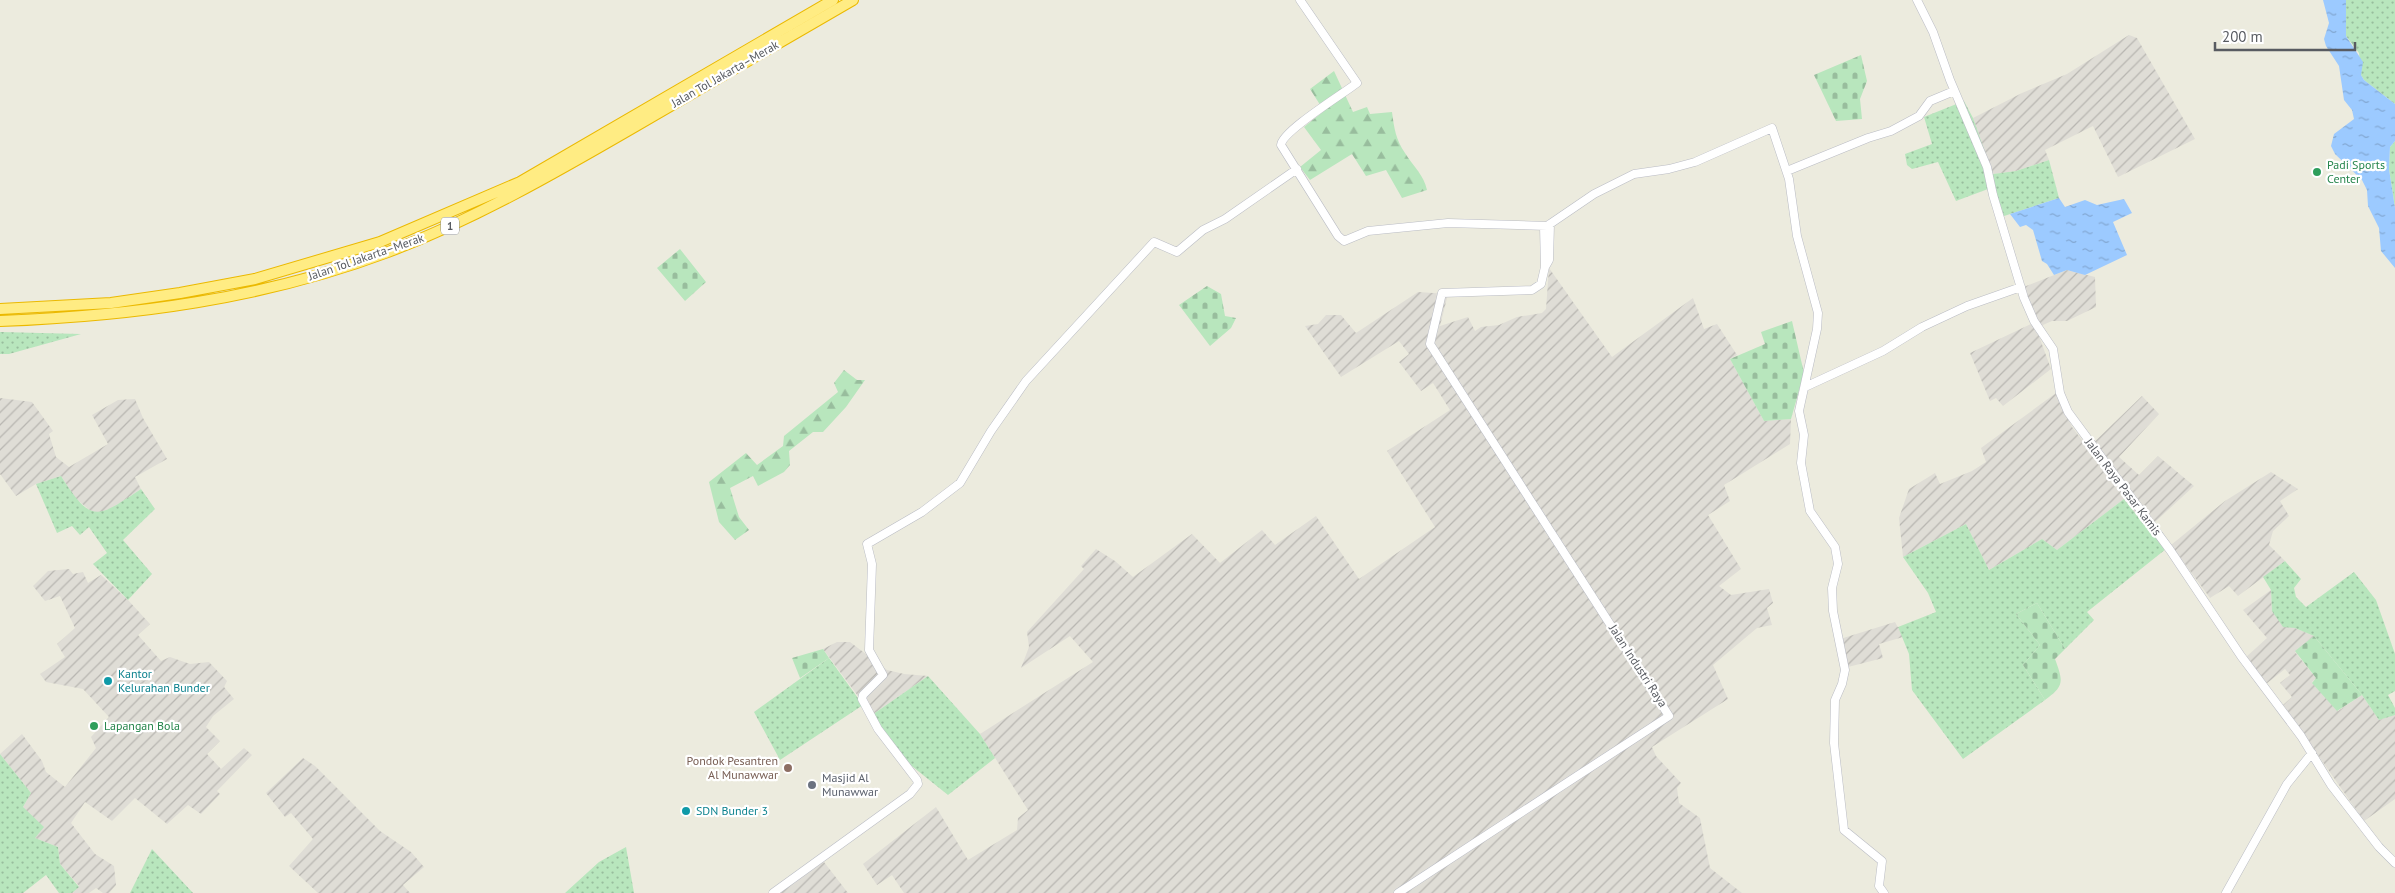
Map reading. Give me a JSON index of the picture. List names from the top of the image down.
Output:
{
  "streets": {
    "highway": ["Jalan Tol Jakarta–Merak", "1"],
    "street": ["Jalan Raya Pasar Kamis", "Jalan Industri Raya"]
  },
  "places": [
    "Padi Sports Center",
    "Kantor Kelurahan Bunder",
    "Lapangan Bola",
    "Pondok Pesantren Al Munawwar",
    "Masjid Al Munawwar",
    "SDN Bunder 3"
  ],
  "scale_bar": "200 m"
}
